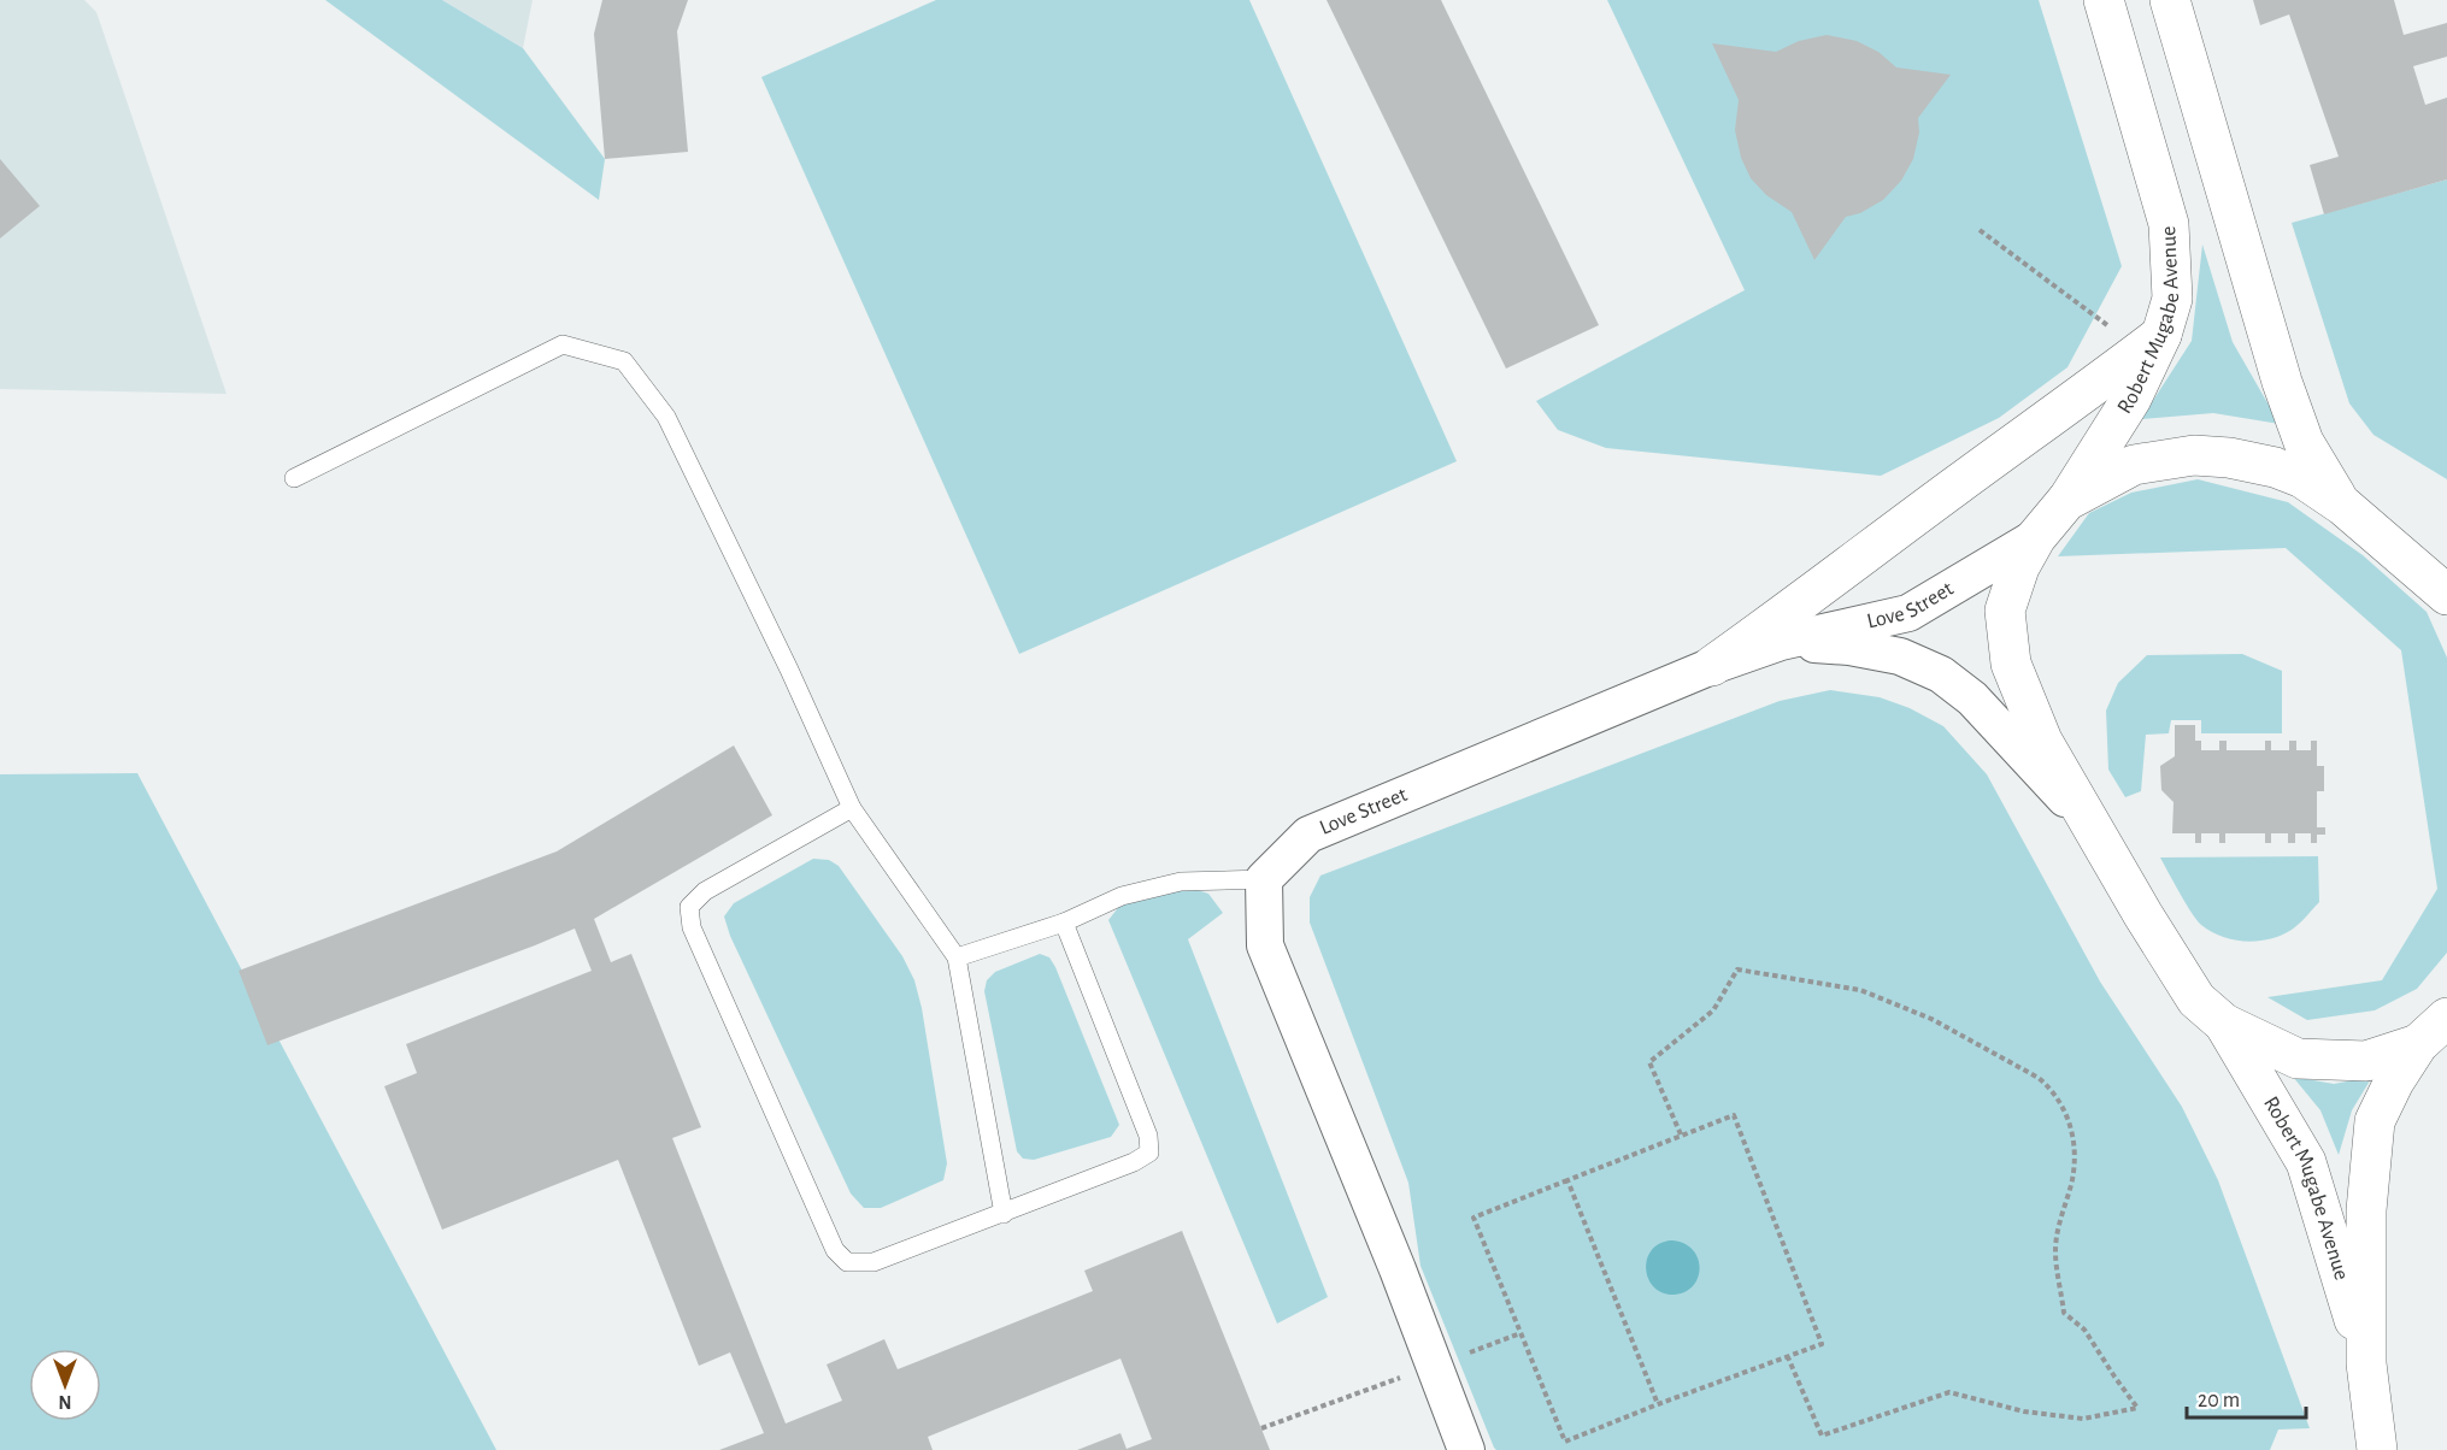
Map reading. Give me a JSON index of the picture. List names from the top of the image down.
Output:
{
  "streets": {
    "main road": ["Robert Mugabe Avenue"],
    "street": ["Love Street"]
  },
  "crossings": [
    ["Robert Mugabe Avenue", "Love Street"]
  ],
  "scale_bar": "20 m",
  "north": "bottom"
}
